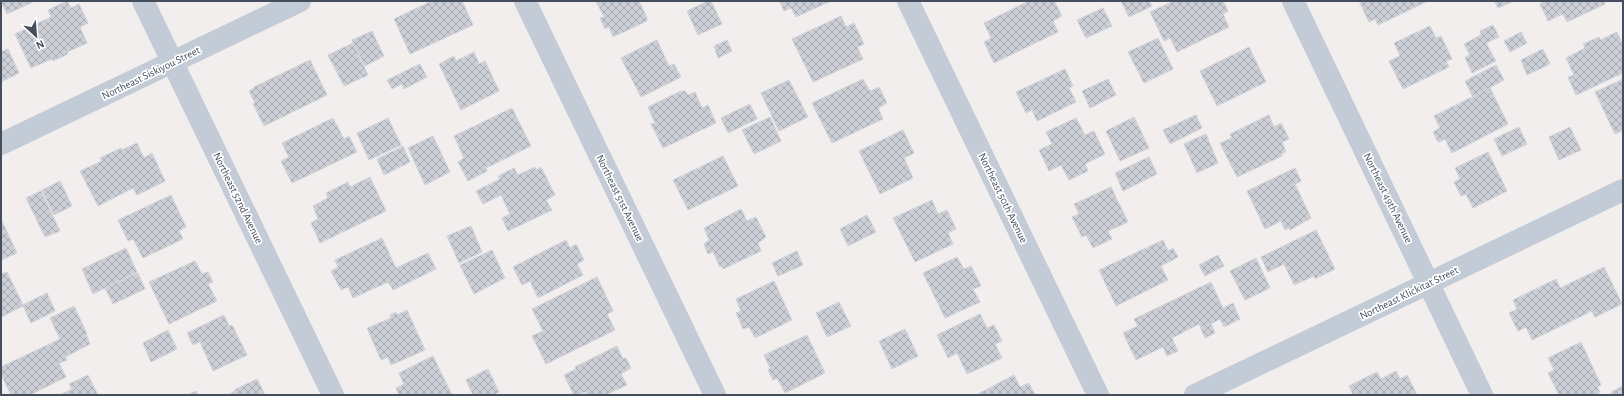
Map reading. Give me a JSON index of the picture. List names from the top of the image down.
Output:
{
  "streets": {
    "street": [
      "Northeast Siskiyou Street",
      "Northeast 52nd Avenue",
      "Northeast 51st Avenue",
      "Northeast 50th Avenue",
      "Northeast 49th Avenue",
      "Northeast Klickitat Street"
    ]
  },
  "crossings": [
    ["Northeast Siskiyou Street", "Northeast 52nd Avenue"],
    ["Northeast 49th Avenue", "Northeast Klickitat Street"]
  ],
  "north": "bottom right"
}
